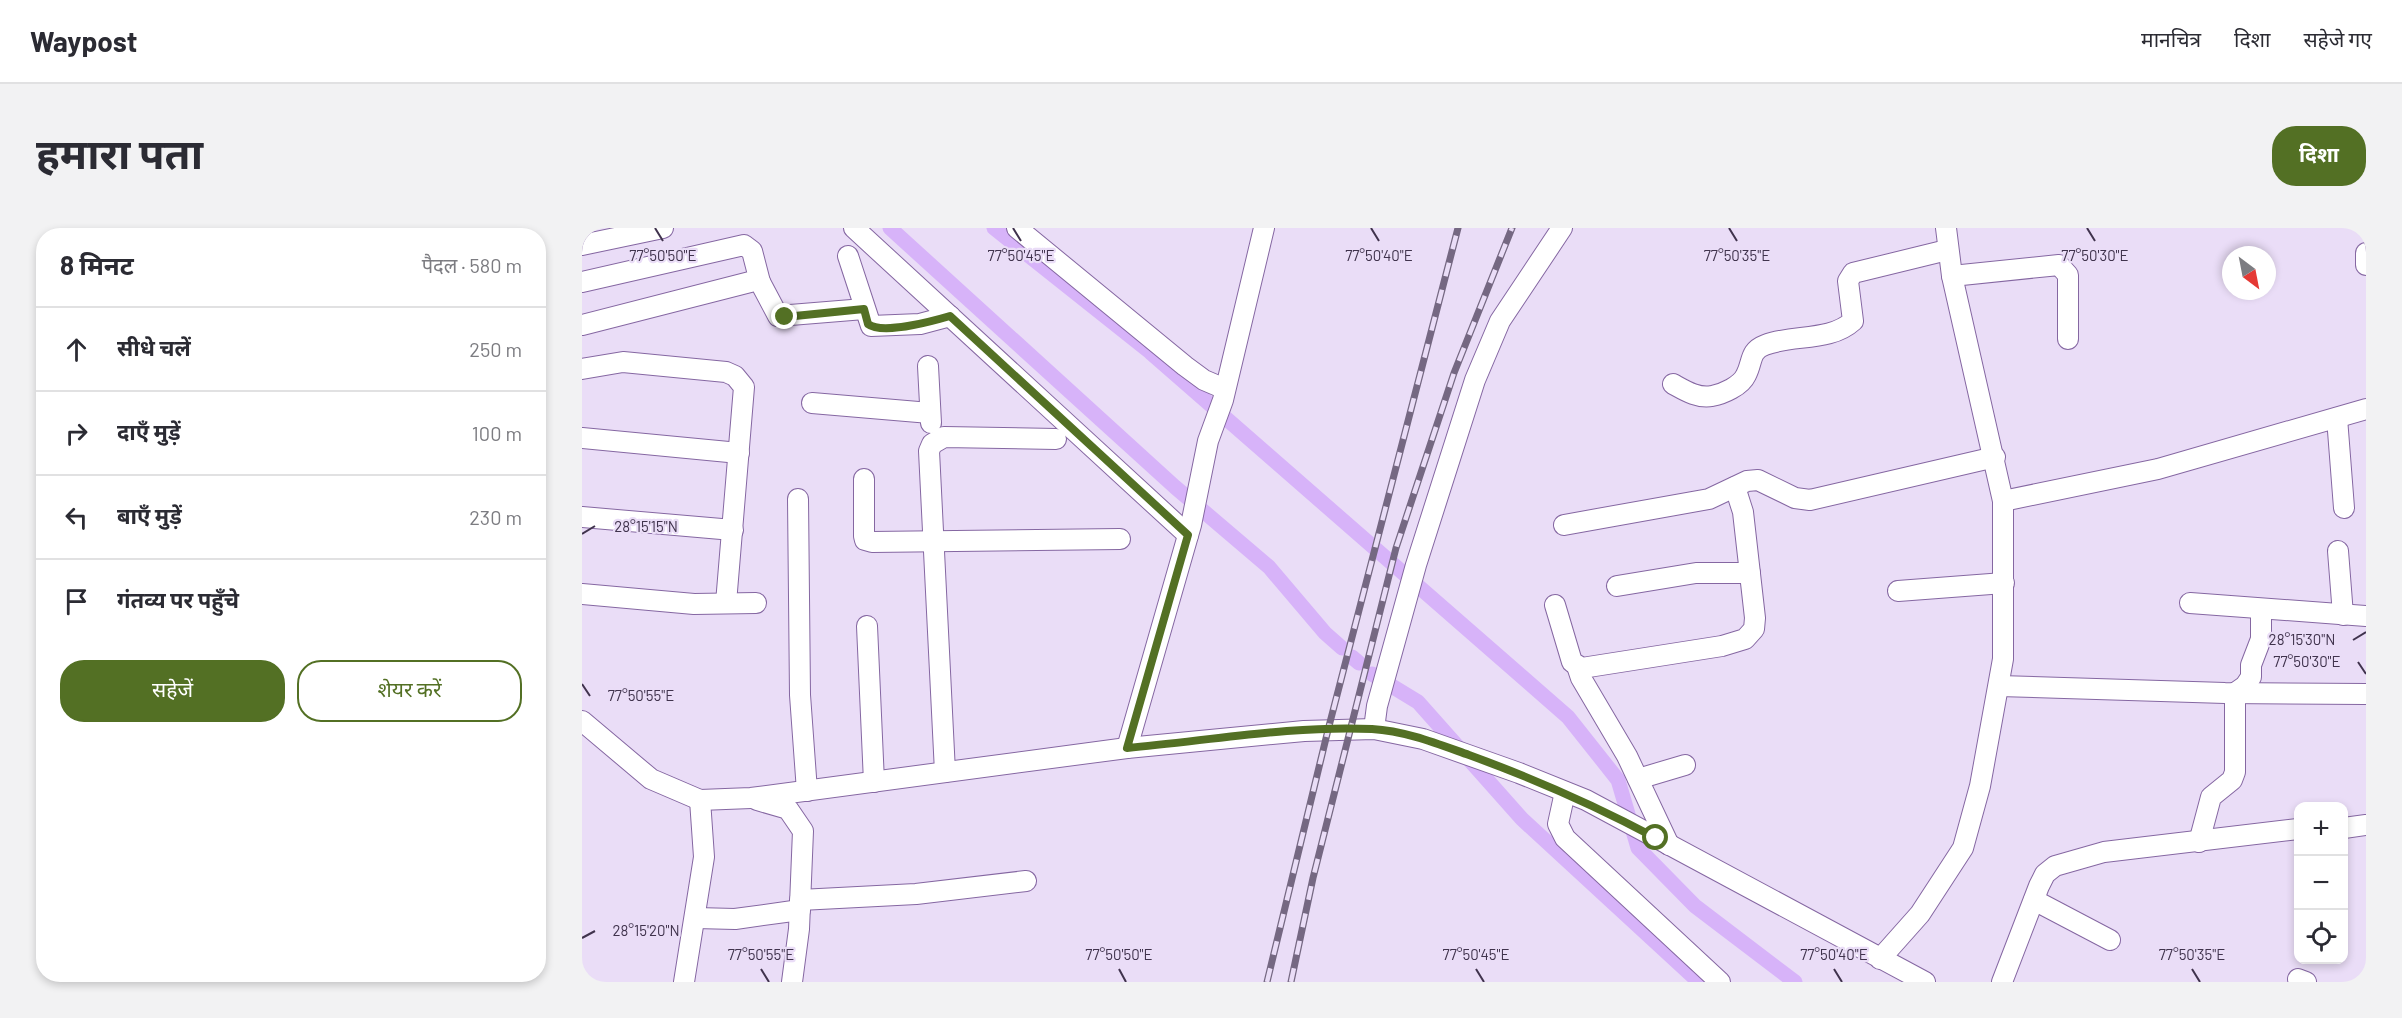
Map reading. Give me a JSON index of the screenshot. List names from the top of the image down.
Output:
{
  "north": "bottom right",
  "page": {
    "header": "Waypost",
    "nav": ["मानचित्र", "दिशा", "सहेजे गए"],
    "buttons": [
      "दिशा",
      ["सहेजें", "शेयर करें"]
    ],
    "title": "हमारा पता",
    "heading": ["8 मिनट", "पैदल · 580 m"],
    "list": [
      ["सीधे चलें", "250 m"],
      ["दाएँ मुड़ें", "100 m"],
      ["बाएँ मुड़ें", "230 m"],
      "गंतव्य पर पहुँचे"
    ],
    "map_buttons": ["+", "−"]
  },
  "coordinates": [
    "77°50'50\"E",
    "77°50'45\"E",
    "77°50'40\"E",
    "77°50'35\"E",
    "77°50'30\"E",
    "28°15'15\"N",
    "28°15'30\"N",
    "77°50'55\"E",
    "28°15'20\"N"
  ]
}
